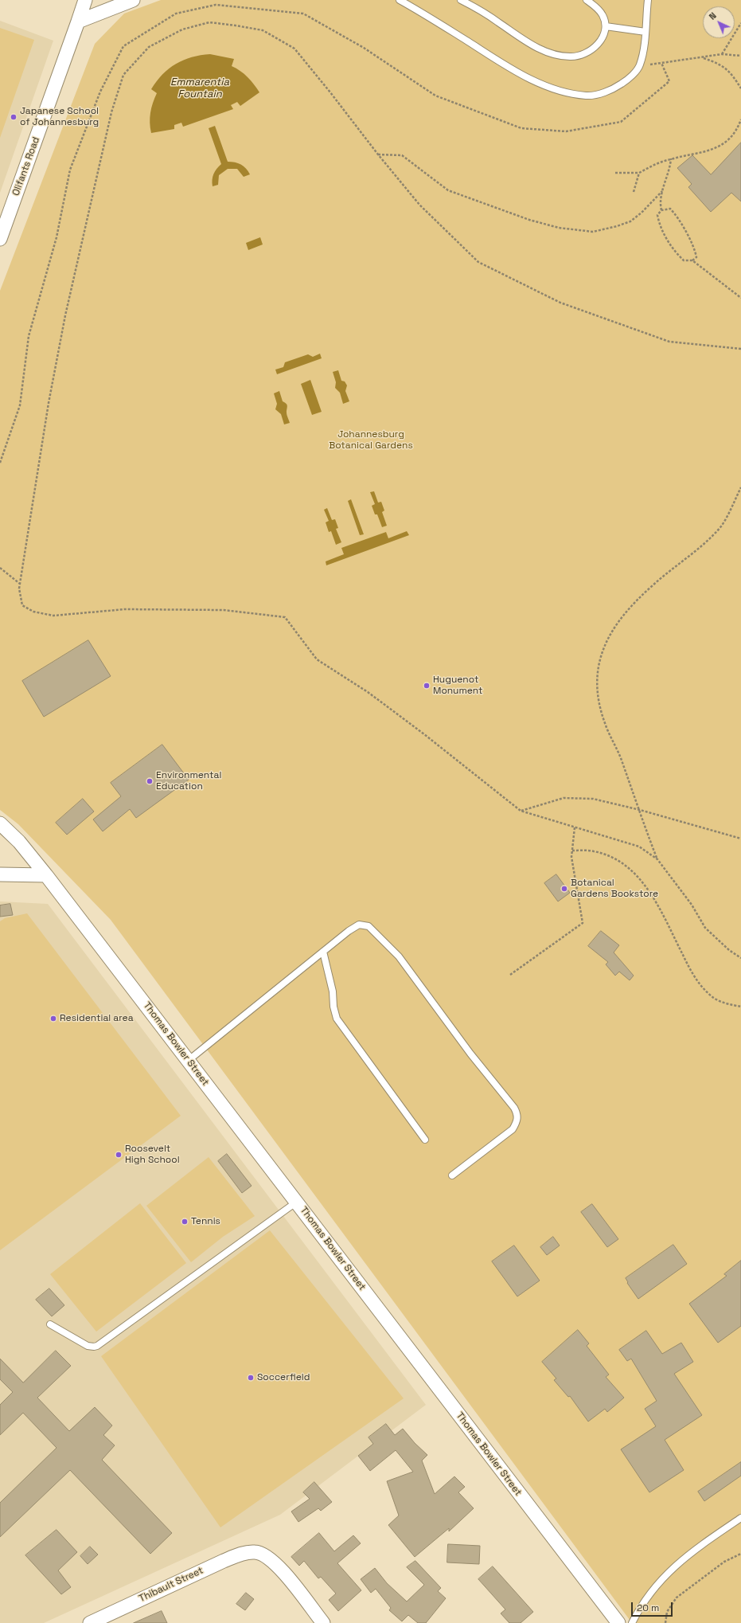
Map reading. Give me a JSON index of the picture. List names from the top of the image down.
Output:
{
  "streets": {
    "street": ["Olifants Road", "Thomas Bowler Street", "Thibault Street"]
  },
  "water": ["Emmarentia Fountain"],
  "parks": ["Johannesburg Botanical Gardens"],
  "places": [
    "Japanese School of Johannesburg",
    "Huguenot Monument",
    "Environmental Education",
    "Botanical Gardens Bookstore",
    "Residential area",
    "Roosevelt High School",
    "Tennis",
    "Soccerfield"
  ],
  "scale_bar": "20 m",
  "north": "top left"
}
